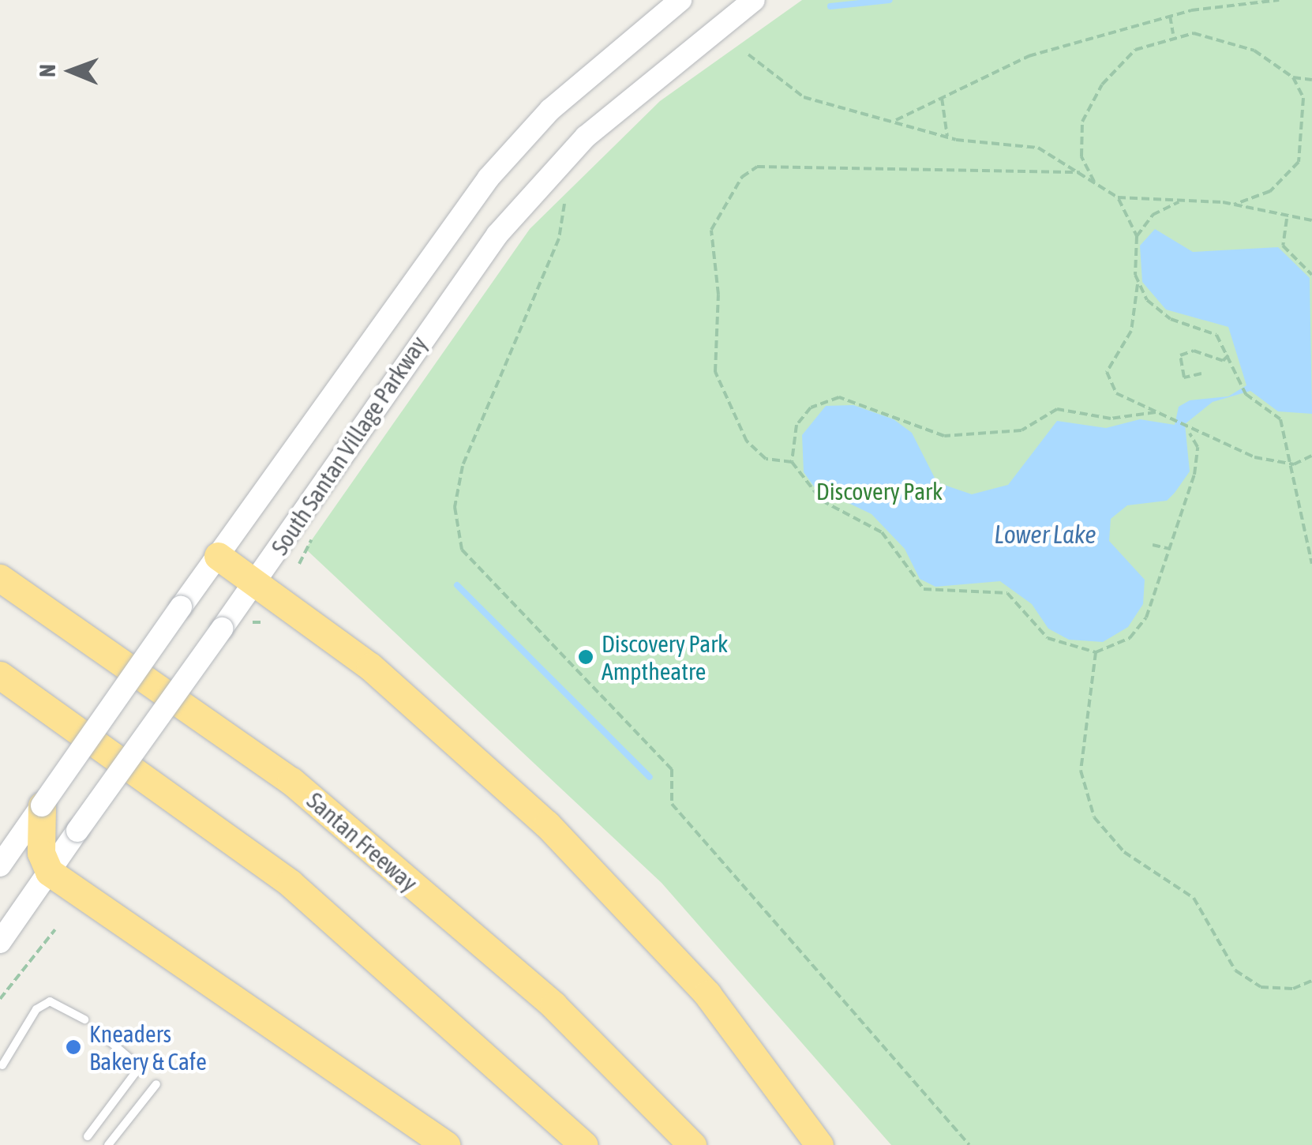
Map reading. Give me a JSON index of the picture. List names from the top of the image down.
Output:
{
  "streets": {
    "highway": ["Santan Freeway"],
    "main road": ["South Santan Village Parkway"]
  },
  "water": ["Lower Lake"],
  "parks": ["Discovery Park"],
  "places": ["Discovery Park Amptheatre", "Kneaders Bakery & Cafe"],
  "north": "left"
}
